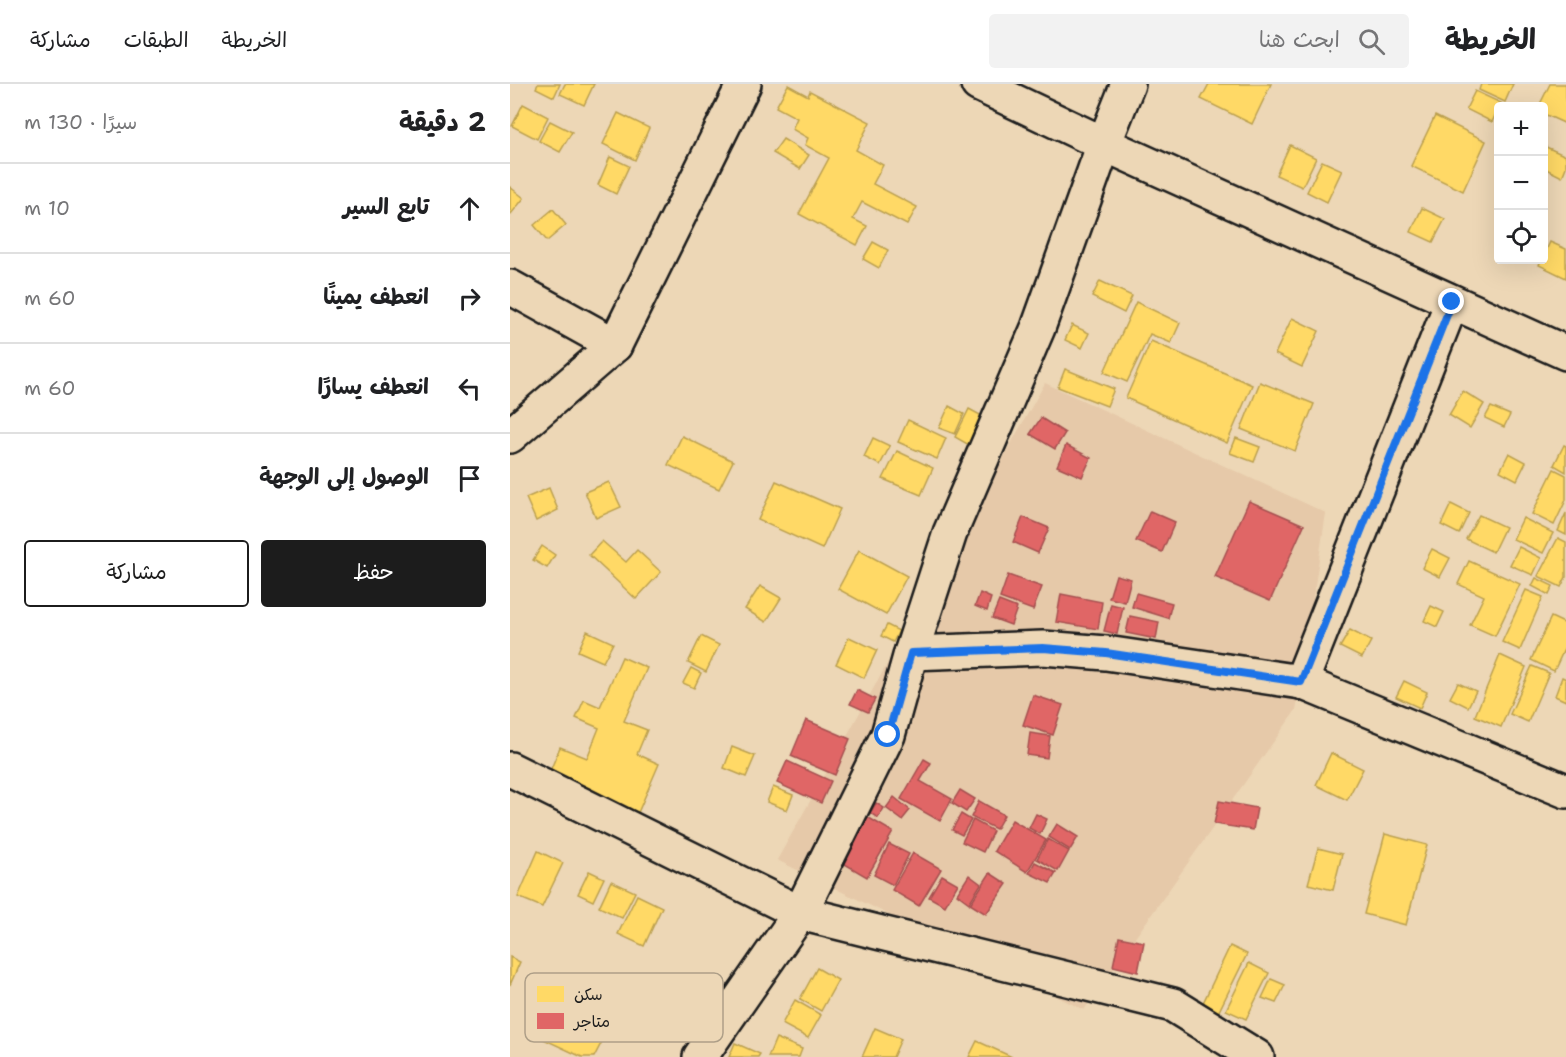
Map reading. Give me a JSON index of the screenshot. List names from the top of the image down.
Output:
{
  "legend": ["سكن", "متاجر"],
  "page": {
    "header": "الخريطة",
    "search": "ابحث هنا",
    "nav": ["الخريطة", "الطبقات", "مشاركة"],
    "heading": ["2 دقيقة", "سيرًا · 130 m"],
    "map_buttons": ["+", "−"],
    "list": [
      ["تابع السير", "10 m"],
      ["انعطف يمينًا", "60 m"],
      ["انعطف يسارًا", "60 m"],
      "الوصول إلى الوجهة"
    ],
    "buttons": ["حفظ", "مشاركة"]
  }
}
